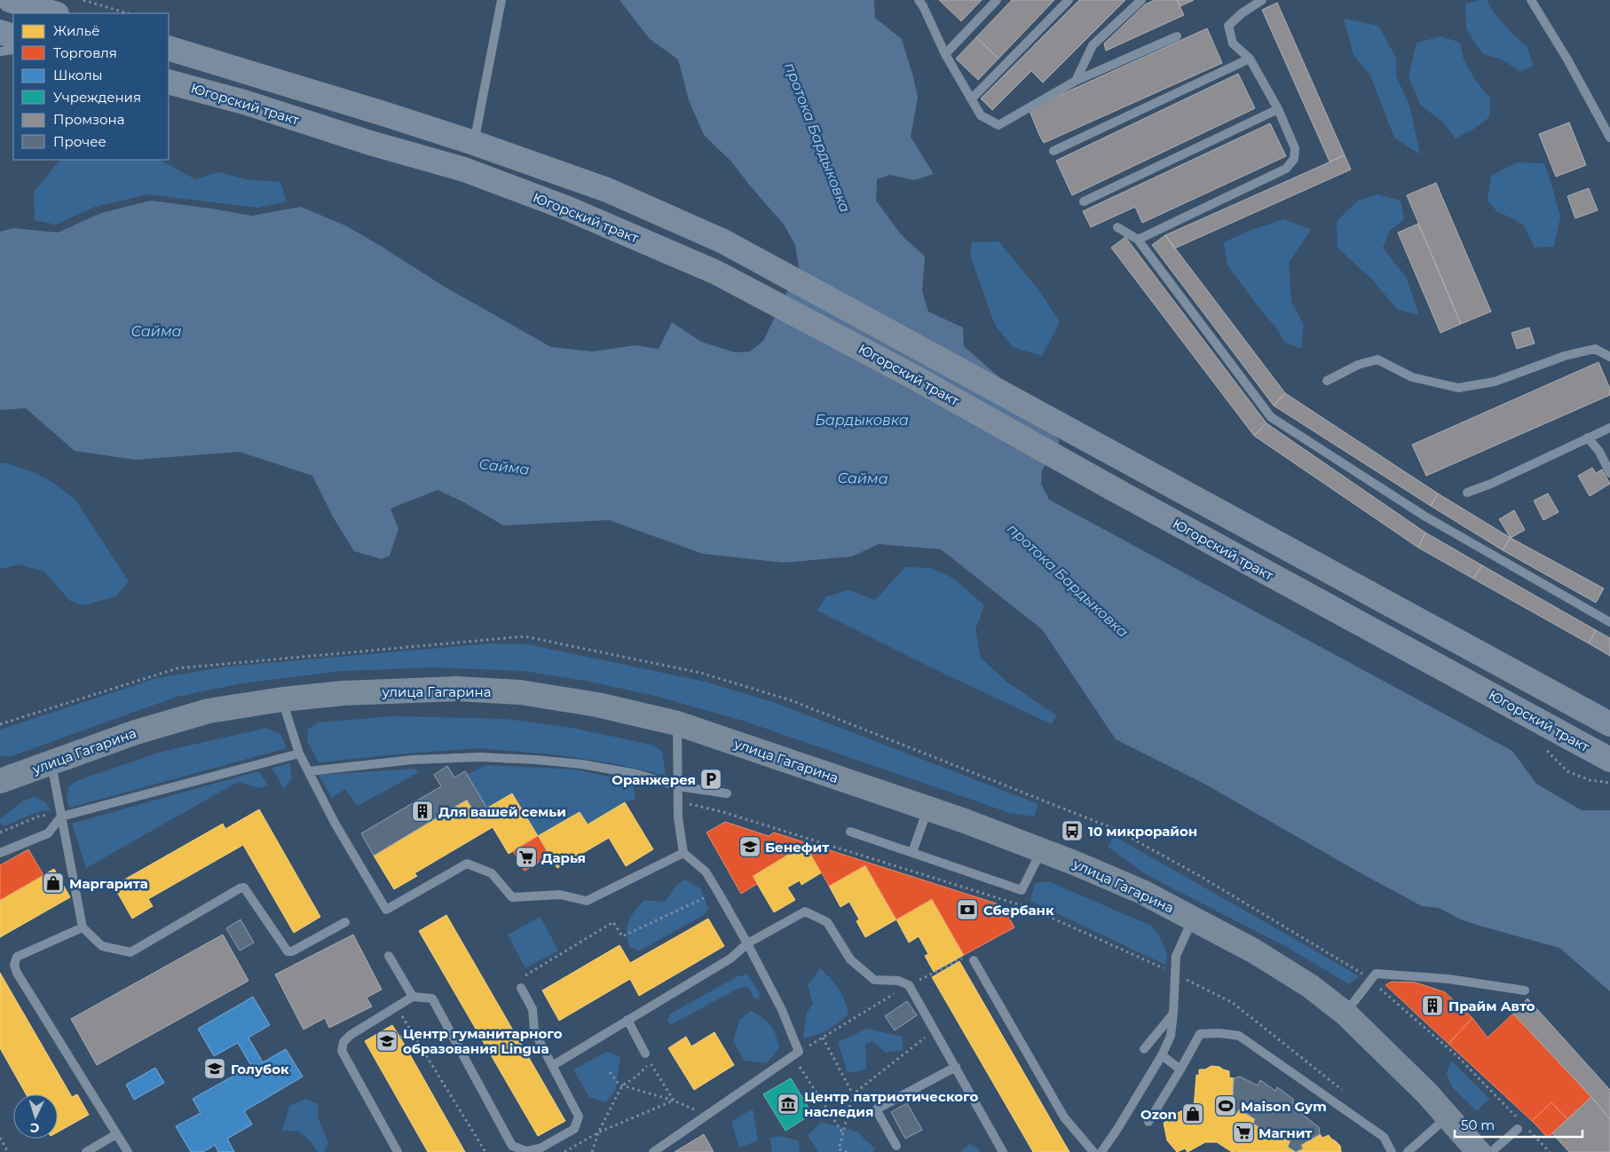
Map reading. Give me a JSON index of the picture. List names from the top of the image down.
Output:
{
  "streets": {
    "main road": ["Югорский тракт", "улица Гагарина"]
  },
  "water": ["протока Бардыковка", "Сайма", "Бардыковка"],
  "places": {
    "parking": ["Оранжерея"],
    "building": ["Для вашей семьи", "Прайм Авто"],
    "bus stop": ["10 микрорайон"],
    "school or university": ["Бенефит", "Центр гуманитарного образования Lingua", "Голубок"],
    "supermarket": ["Дарья", "Магнит"],
    "shop": ["Маргарита", "Ozon"],
    "bank": ["Сбербанк"],
    "museum": ["Центр патриотического наследия"],
    "sports": ["Maison Gym"]
  },
  "legend": [
    "Жильё",
    "Торговля",
    "Школы",
    "Учреждения",
    "Промзона",
    "Прочее"
  ],
  "scale_bar": "50 m",
  "north": "bottom"
}
